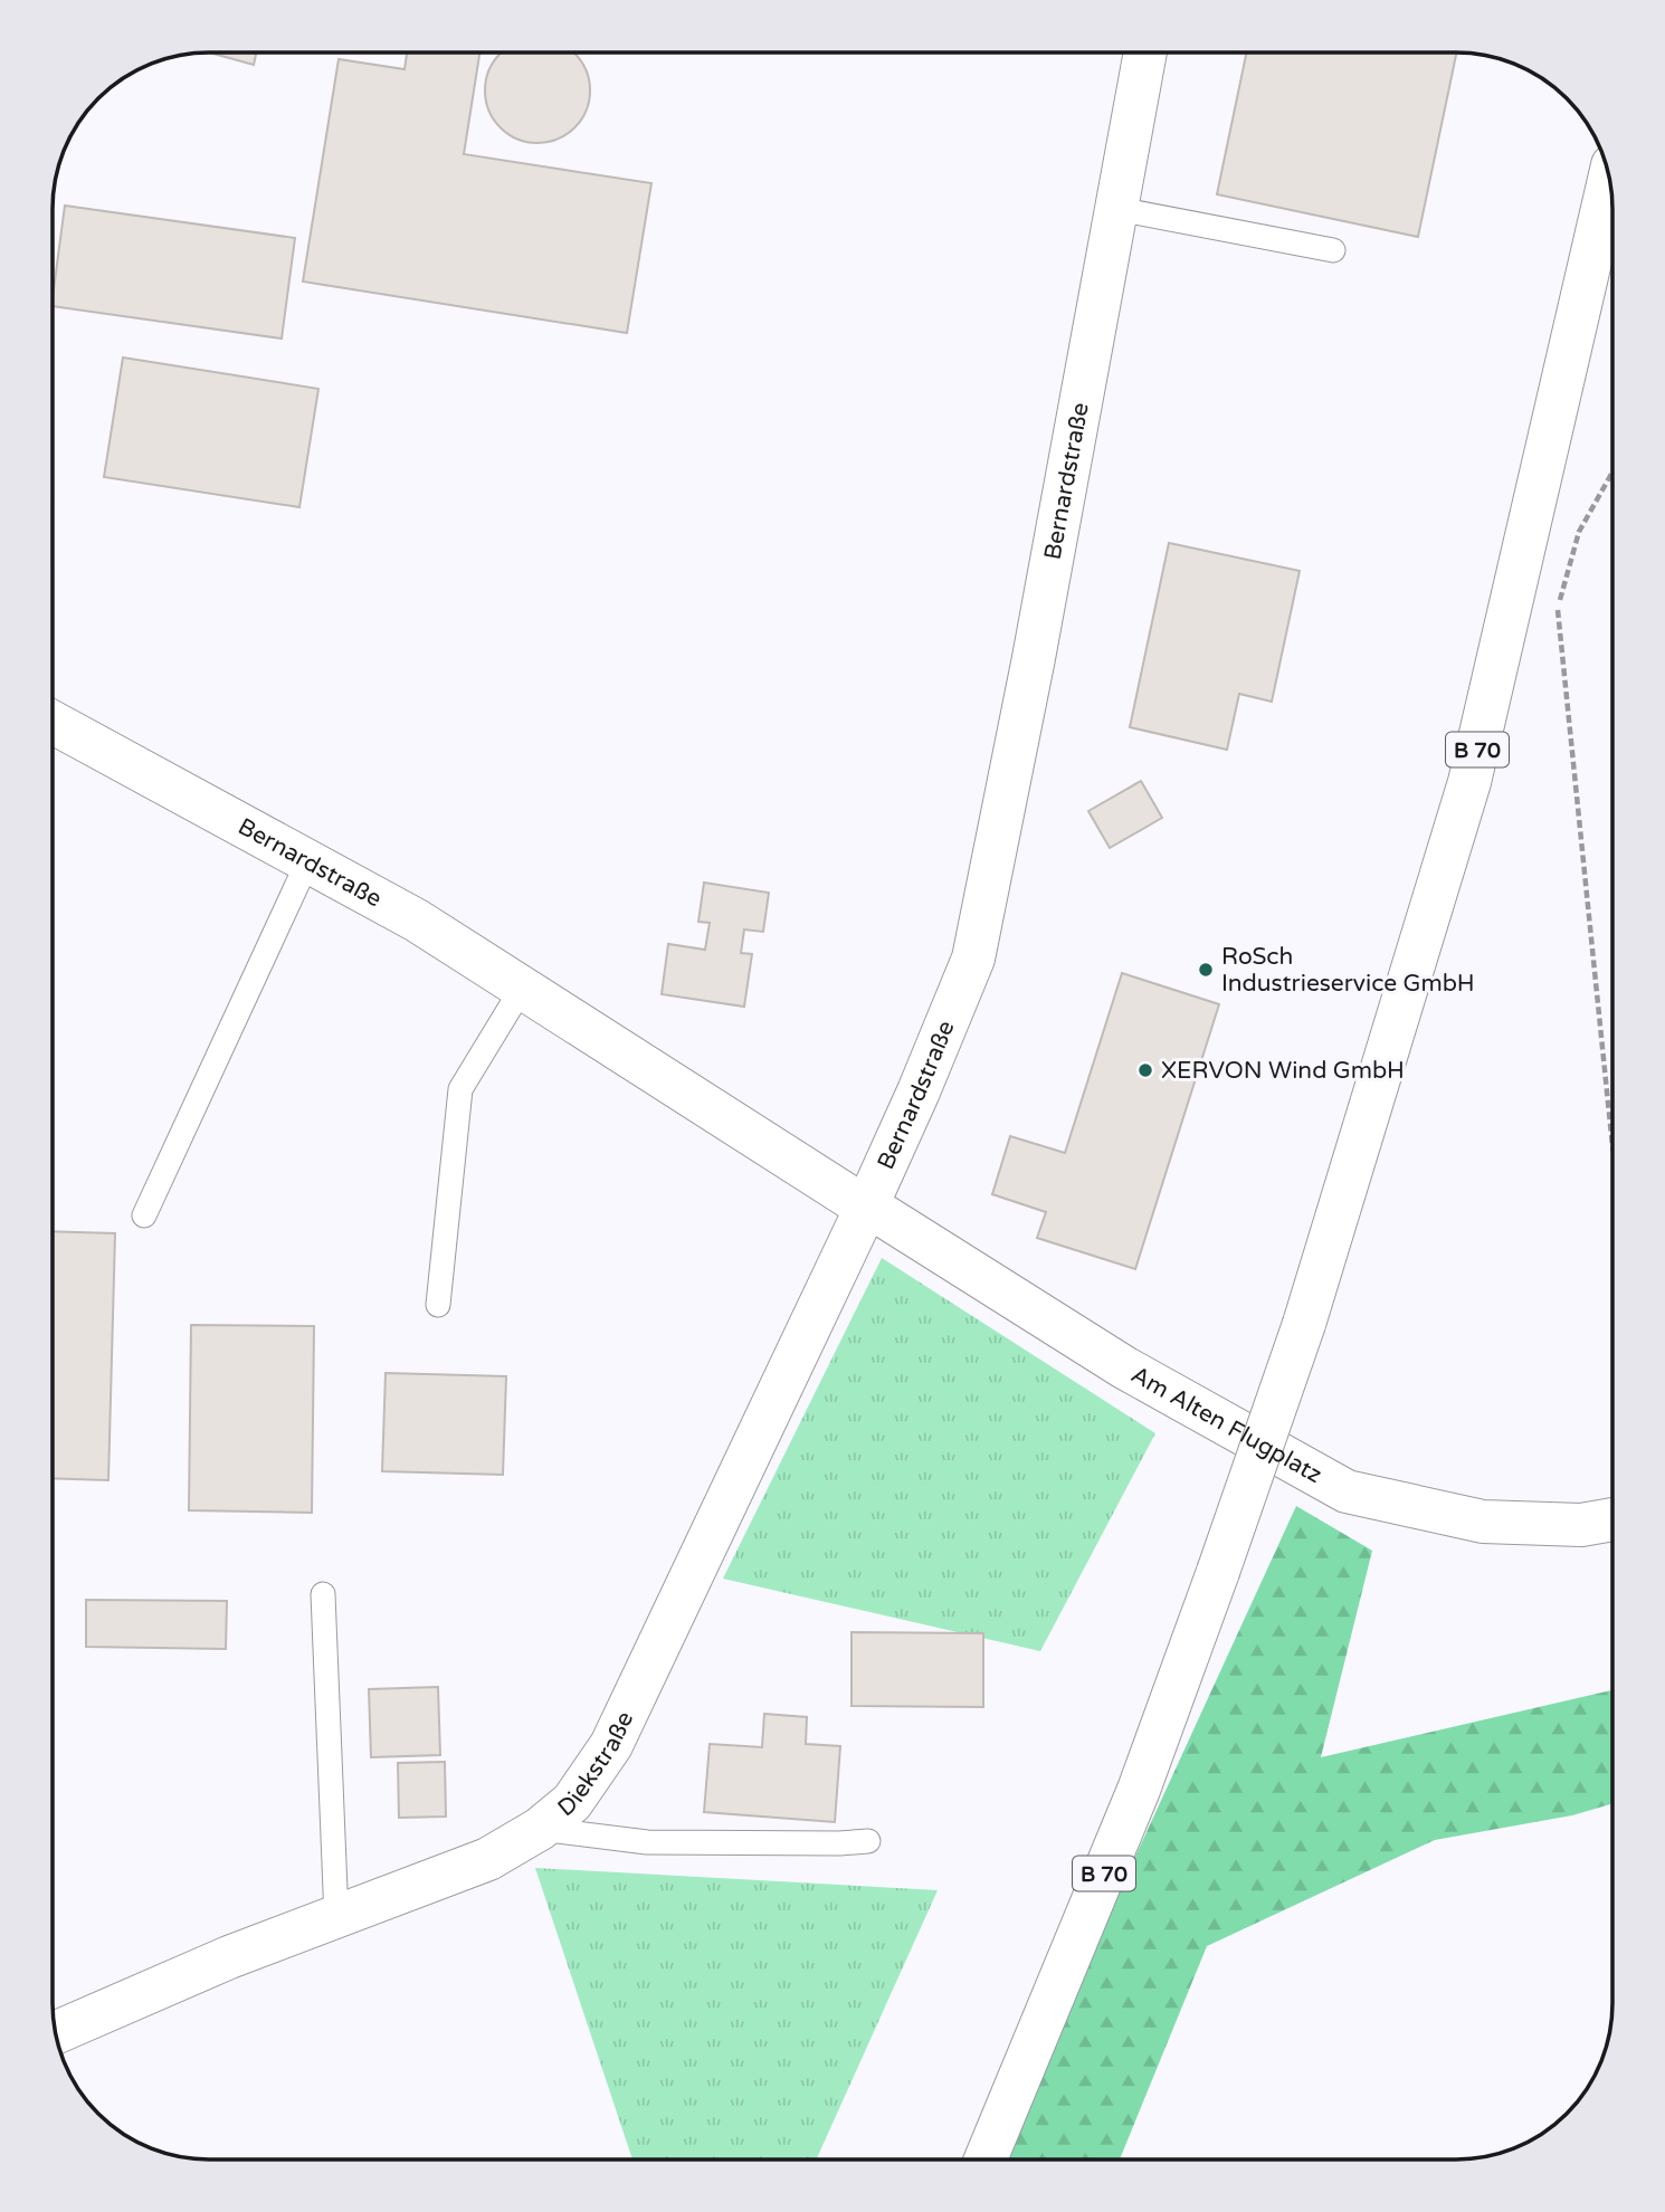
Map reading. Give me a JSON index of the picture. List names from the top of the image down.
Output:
{
  "streets": {
    "street": [
      "Bernardstraße",
      "B 70",
      "Am Alten Flugplatz",
      "Diekstraße"
    ]
  },
  "crossings": [
    ["Bernardstraße", "Am Alten Flugplatz"],
    ["Bernardstraße", "Diekstraße"],
    ["Am Alten Flugplatz", "Diekstraße"]
  ],
  "places": ["RoSch Industrieservice GmbH", "XERVON Wind GmbH"]
}
